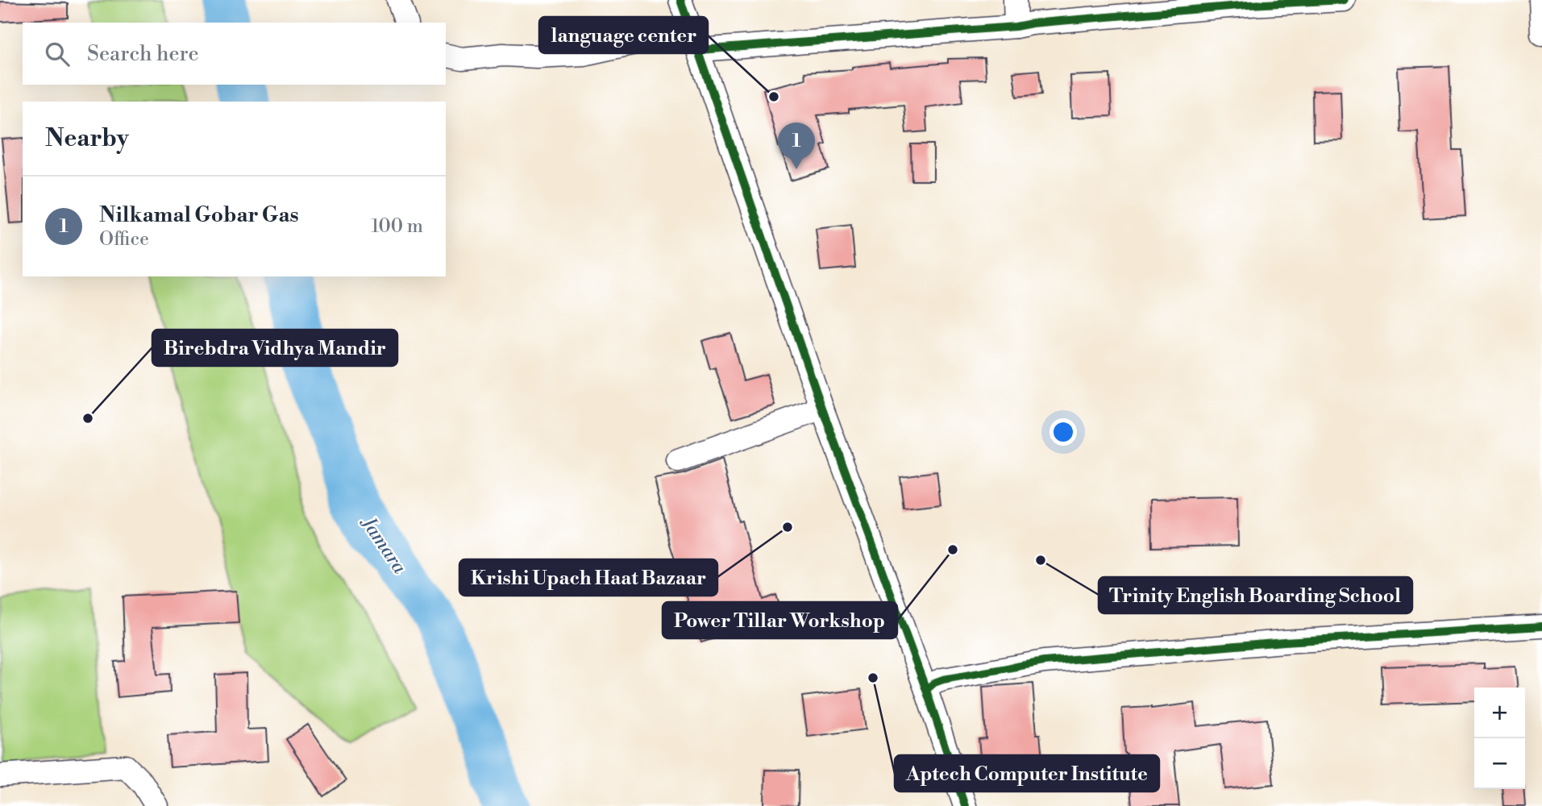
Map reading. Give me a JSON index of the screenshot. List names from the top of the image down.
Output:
{
  "water": ["Jamara"],
  "places": [
    "language center",
    "Birebdra Vidhya Mandir",
    "Krishi Upach Haat Bazaar",
    "Power Tillar Workshop",
    "Trinity English Boarding School",
    "Aptech Computer Institute"
  ],
  "page": {
    "search": "Search here",
    "heading": "Nearby",
    "pins": "1",
    "list": [
      {
        "mark": "1",
        "name": "Nilkamal Gobar Gas",
        "note": "Office",
        "value": "100 m"
      }
    ],
    "map_buttons": ["+", "−"]
  }
}
